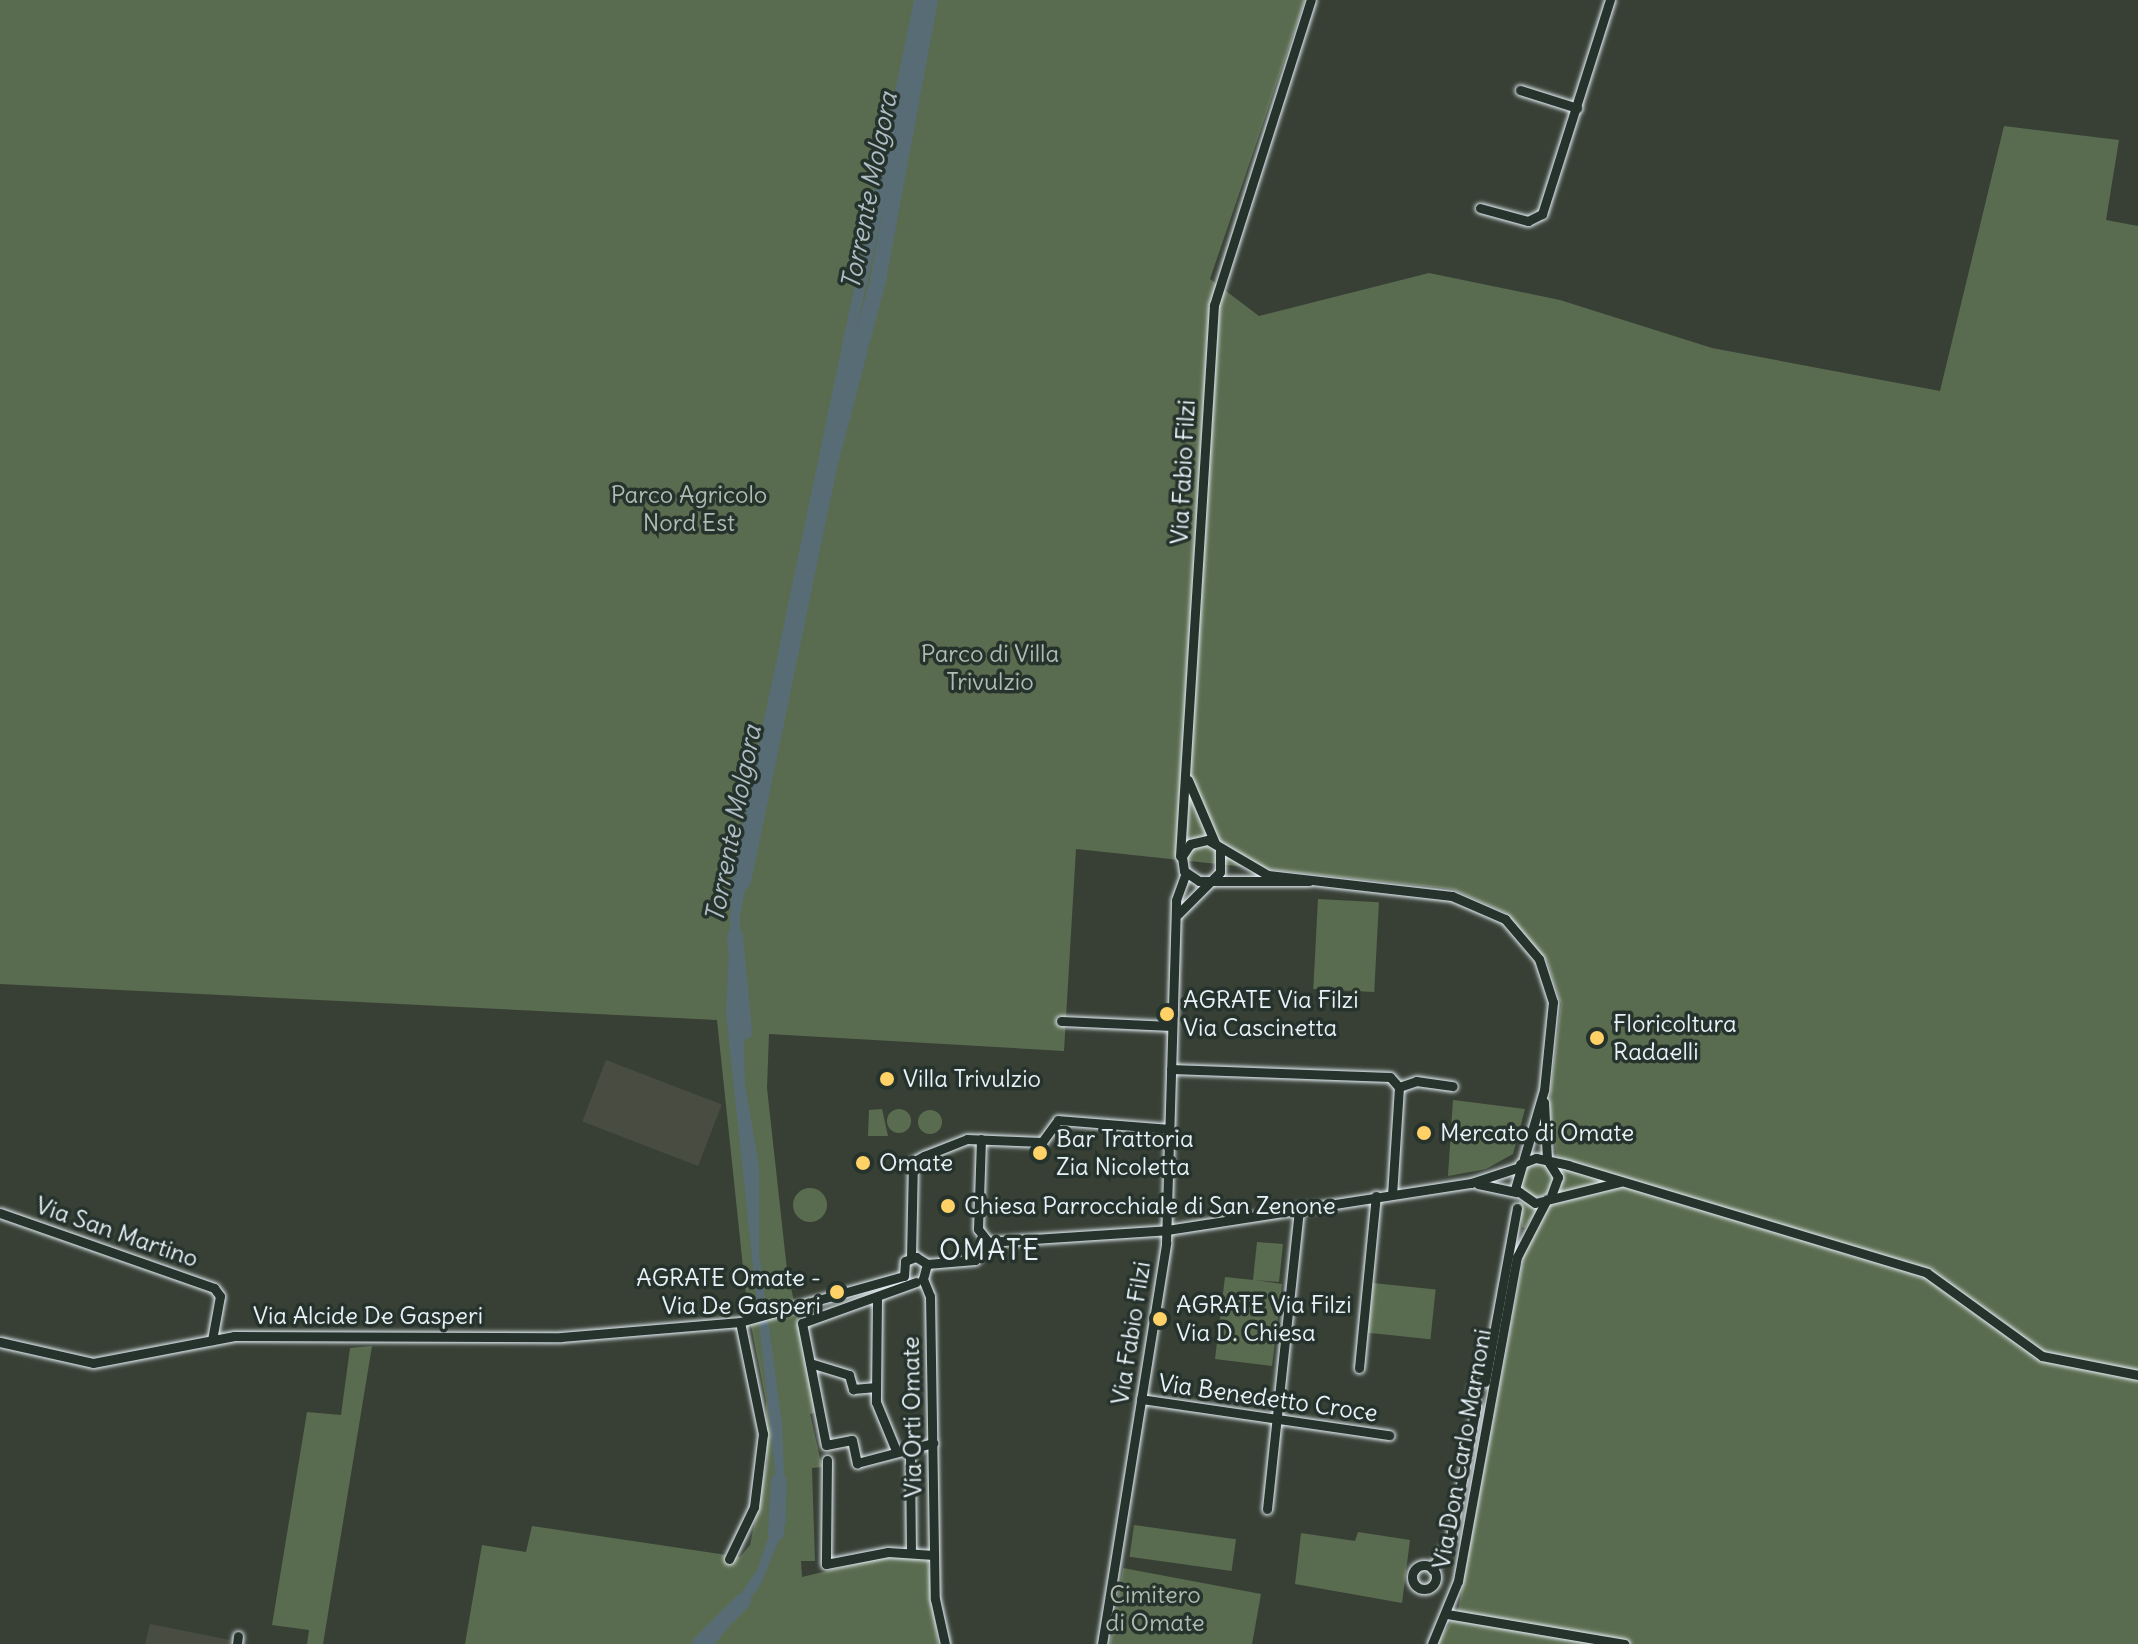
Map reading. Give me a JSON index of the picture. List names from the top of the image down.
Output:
{
  "streets": {
    "street": [
      "Via Fabio Filzi",
      "Via San Martino",
      "Via Alcide De Gasperi",
      "Via Benedetto Croce",
      "Via Orti Omate",
      "Via Don Carlo Marnoni"
    ]
  },
  "crossings": [
    ["Via Fabio Filzi", "Via Benedetto Croce"],
    ["Via San Martino", "Via Alcide De Gasperi"]
  ],
  "districts": ["OMATE"],
  "water": ["Torrente Molgora"],
  "parks": ["Parco Agricolo Nord Est", "Parco di Villa Trivulzio", "Cimitero di Omate"],
  "places": [
    "AGRATE Via Filzi Via Cascinetta",
    "Floricoltura Radaelli",
    "Villa Trivulzio",
    "Mercato di Omate",
    "Bar Trattoria Zia Nicoletta",
    "Omate",
    "Chiesa Parrocchiale di San Zenone",
    "AGRATE Omate - Via De Gasperi",
    "AGRATE Via Filzi Via D. Chiesa"
  ]
}
